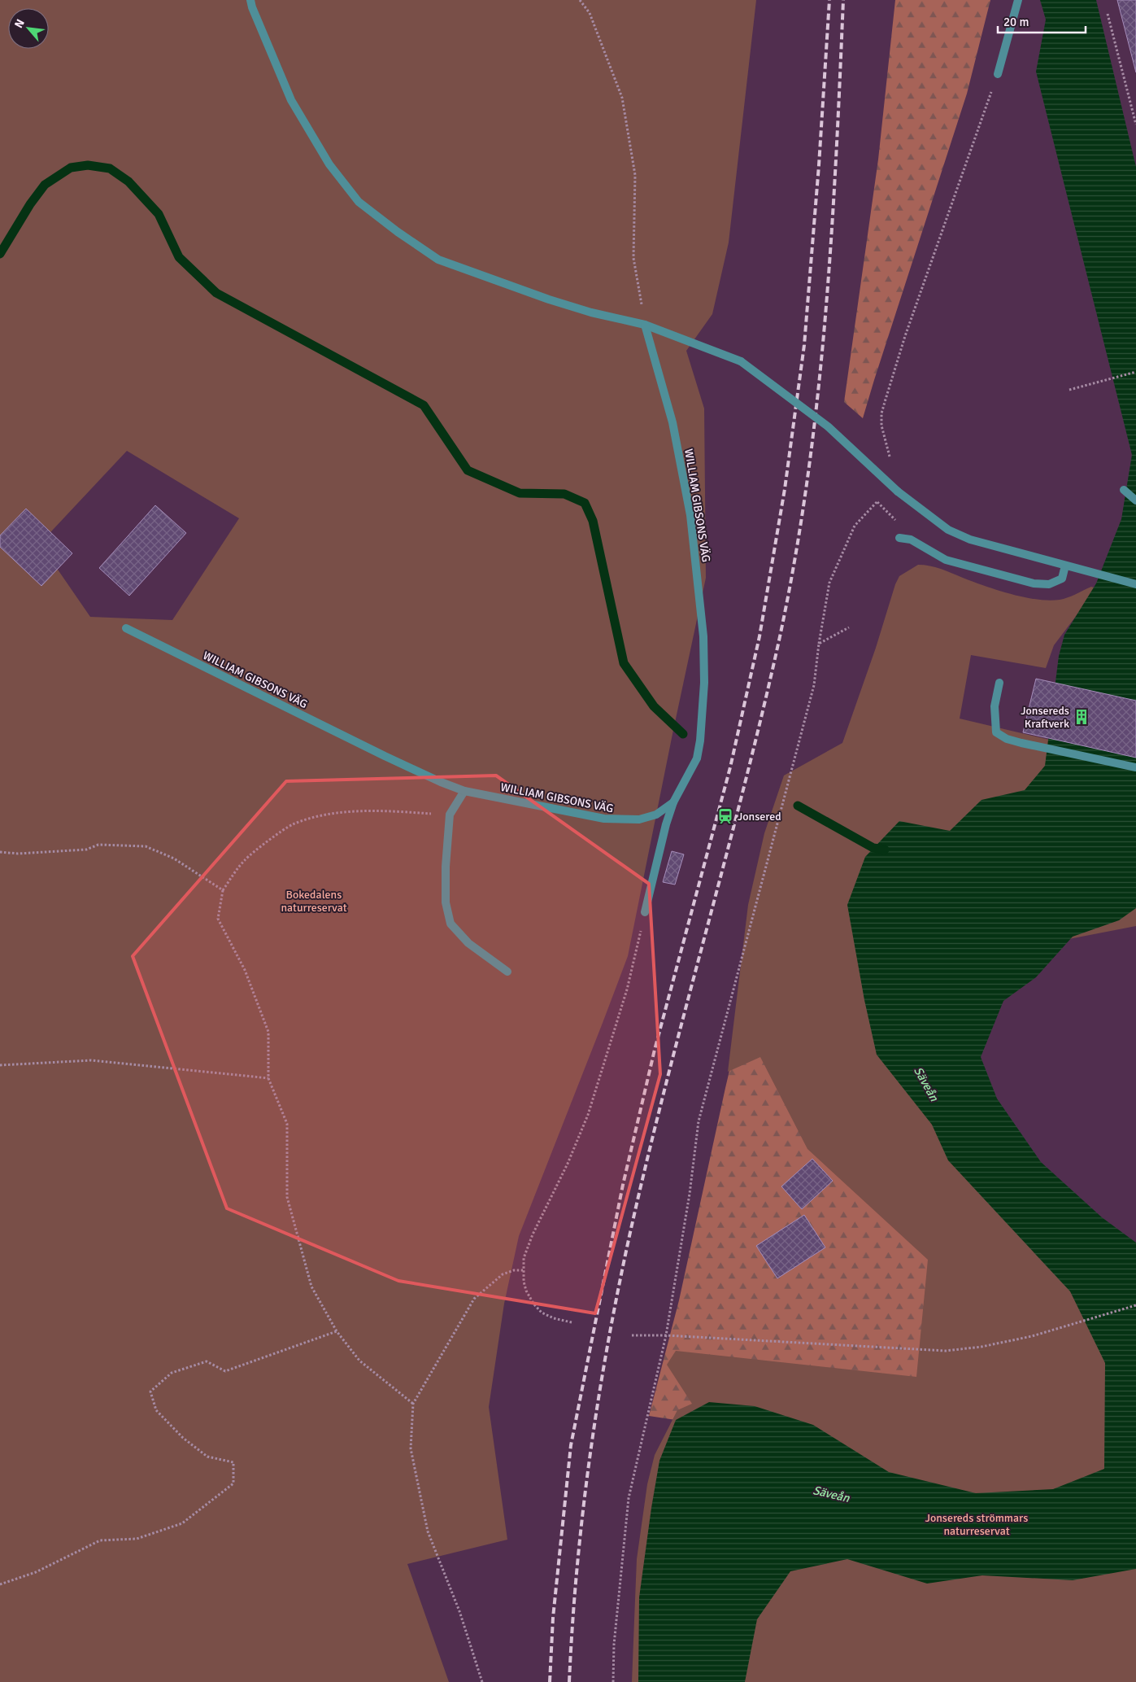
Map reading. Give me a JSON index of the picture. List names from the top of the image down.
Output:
{
  "streets": {
    "street": ["WILLIAM GIBSONS VÄG"]
  },
  "water": ["Säveån"],
  "parks": ["Bokedalens naturreservat", "Jonsereds strömmars naturreservat"],
  "places": {
    "building": ["Jonsereds Kraftverk"],
    "station": ["Jonsered"]
  },
  "scale_bar": "20 m",
  "north": "top left"
}
